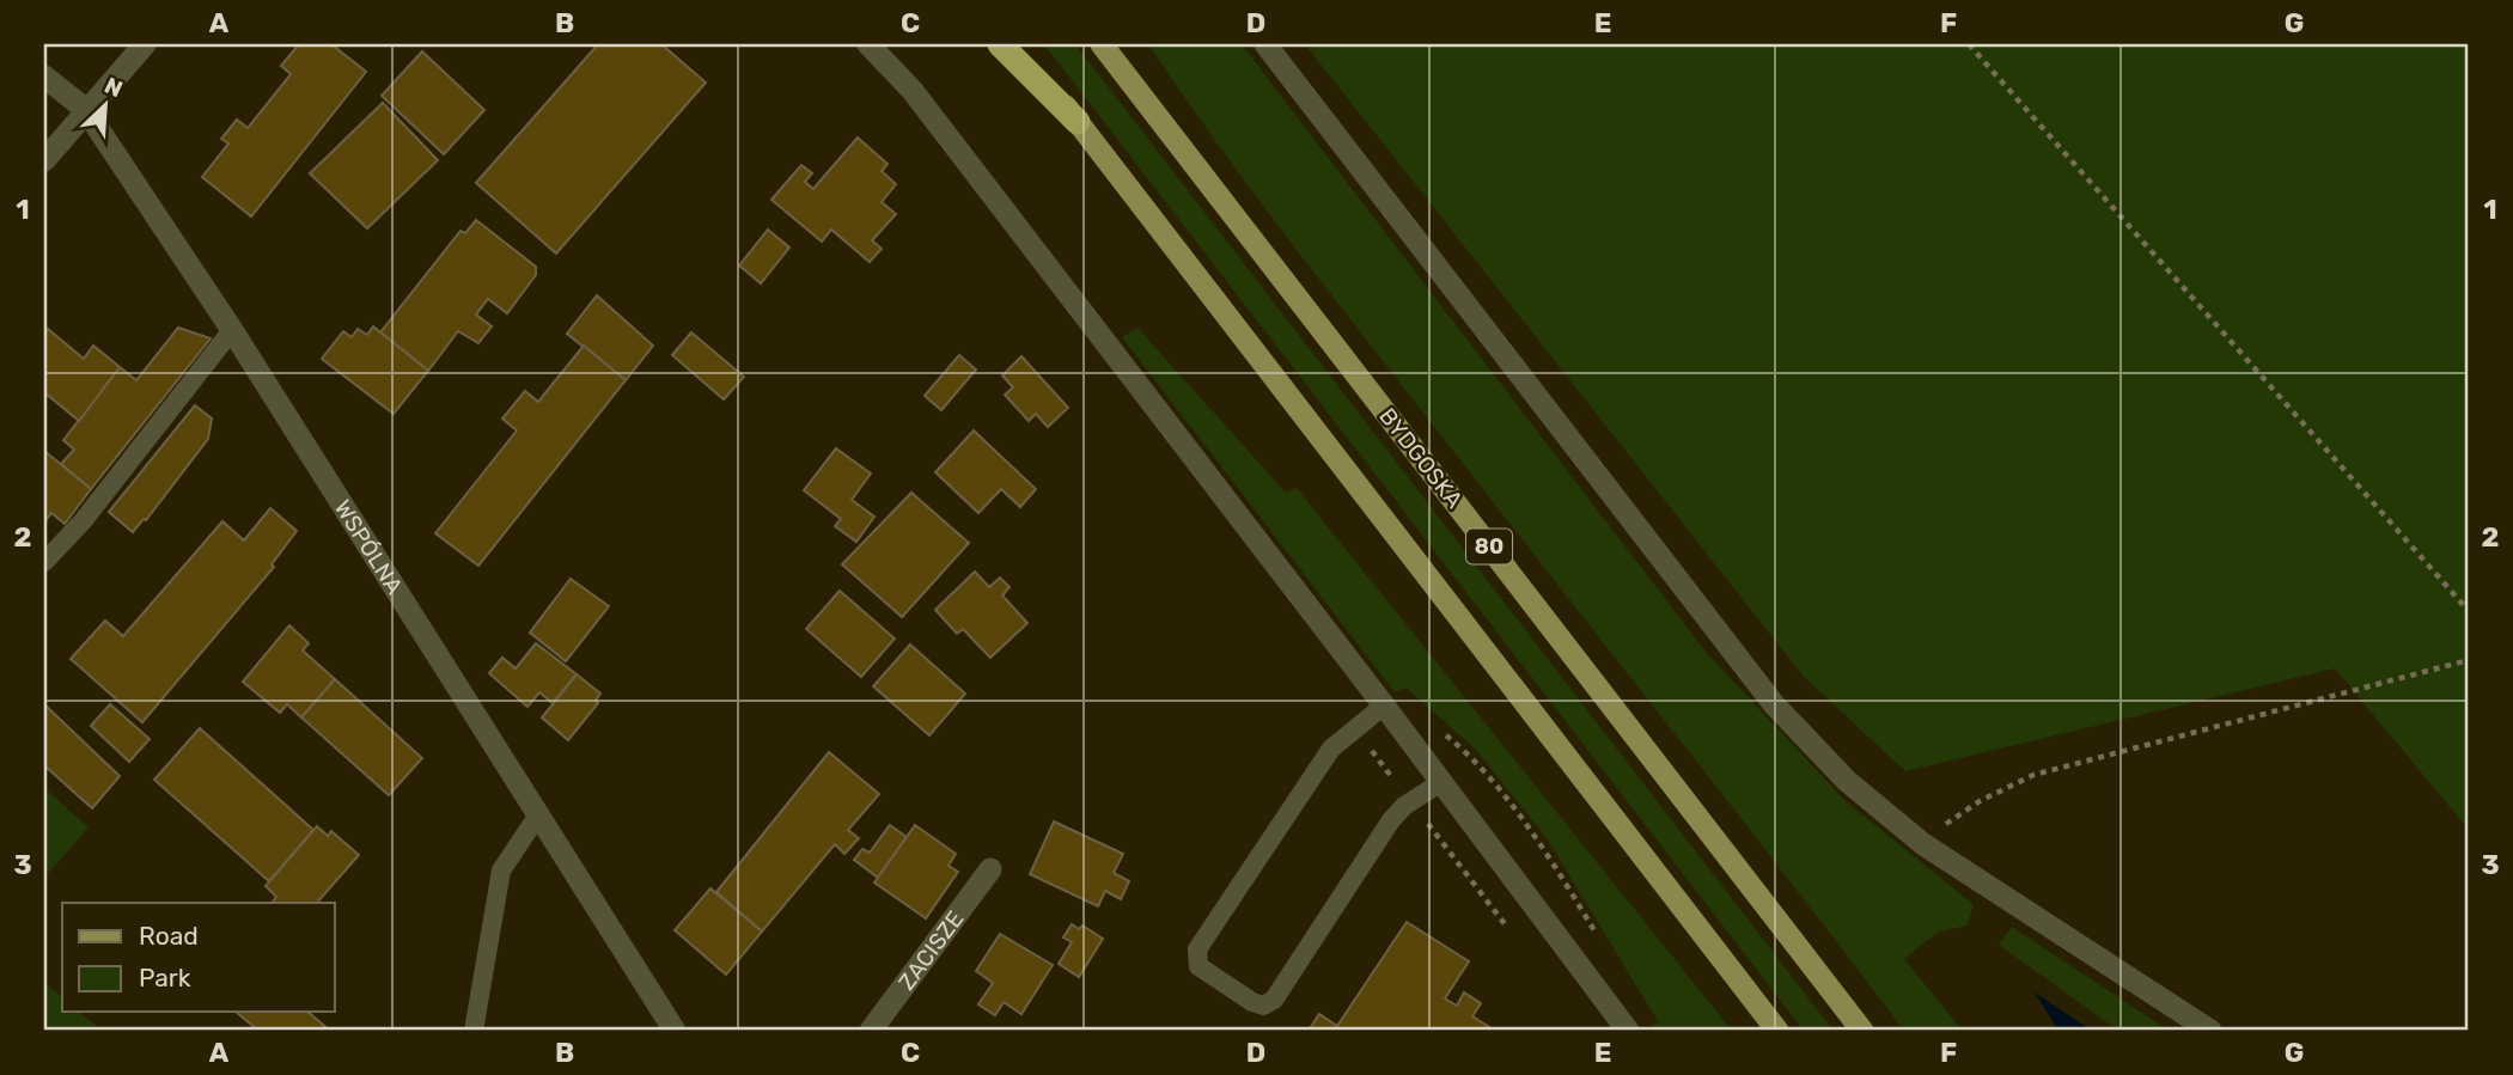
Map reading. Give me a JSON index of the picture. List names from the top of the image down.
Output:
{
  "streets": {
    "main road": ["BYDGOSKA", "80"],
    "street": ["WSPÓLNA", "ZACISZE"]
  },
  "legend": ["Road", "Park"],
  "north": "top right",
  "grid": {
    "columns": [
      "A",
      "B",
      "C",
      "D",
      "E",
      "F",
      "G"
    ],
    "rows": ["1", "2", "3"]
  }
}
